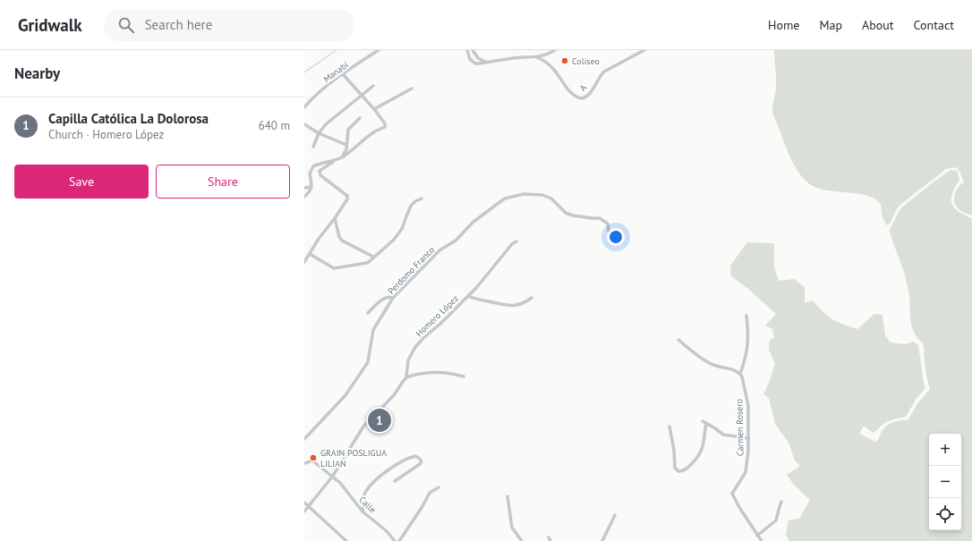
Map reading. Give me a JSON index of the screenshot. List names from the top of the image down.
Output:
{
  "streets": {
    "street": [
      "Manabí",
      "A",
      "Perdomo Franco",
      "Homero López",
      "Carmen Rosero",
      "Calle"
    ]
  },
  "crossings": [
    ["Homero López", "Calle"]
  ],
  "places": ["Coliseo", "GRAIN POSLIGUA LILIAN"],
  "page": {
    "header": "Gridwalk",
    "search": "Search here",
    "nav": [
      "Home",
      "Map",
      "About",
      "Contact"
    ],
    "heading": "Nearby",
    "list": [
      {
        "mark": "1",
        "name": "Capilla Católica La Dolorosa",
        "note": "Church · Homero López",
        "value": "640 m"
      }
    ],
    "buttons": ["Save", "Share"],
    "pins": "1",
    "map_buttons": ["+", "−"]
  }
}
